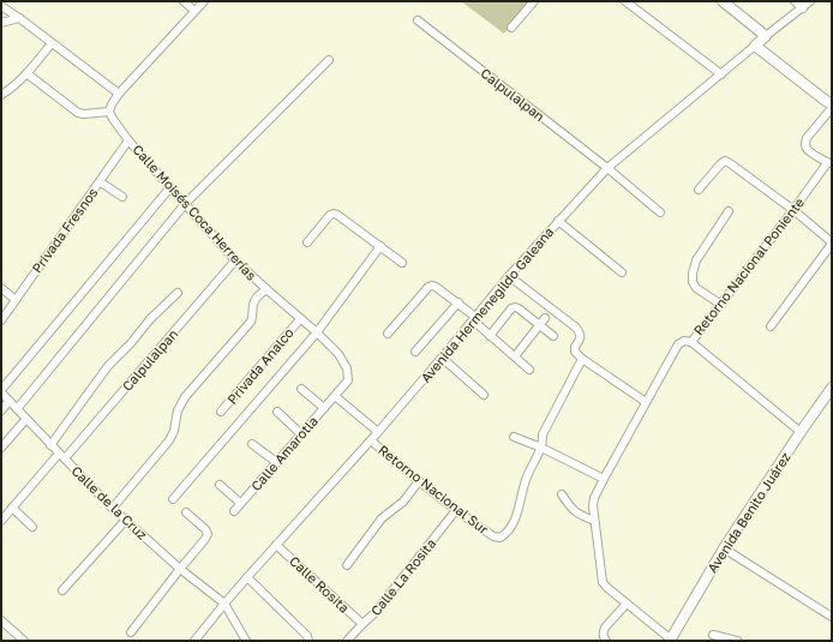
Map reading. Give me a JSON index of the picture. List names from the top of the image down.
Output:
{
  "streets": {
    "main road": ["Avenida Hermenegildo Galeana", "Avenida Benito Juárez"],
    "street": [
      "Calpulalpan",
      "Calle Moisés Coca Herrerías",
      "Privada Fresnos",
      "Retorno Nacional Poniente",
      "Privada Analco",
      "Calle Amarotla",
      "Retorno Nacional Sur",
      "Calle de la Cruz",
      "Calle La Rosita",
      "Calle Rosita"
    ]
  },
  "crossings": [
    ["Calpulalpan", "Calle Moisés Coca Herrerías"],
    ["Calpulalpan", "Avenida Hermenegildo Galeana"],
    ["Calpulalpan", "Calle de la Cruz"],
    ["Calle Moisés Coca Herrerías", "Privada Fresnos"],
    ["Calle Moisés Coca Herrerías", "Privada Analco"],
    ["Calle Moisés Coca Herrerías", "Calle Amarotla"],
    ["Retorno Nacional Poniente", "Avenida Benito Juárez"],
    ["Avenida Hermenegildo Galeana", "Retorno Nacional Sur"],
    ["Avenida Hermenegildo Galeana", "Calle de la Cruz"],
    ["Avenida Hermenegildo Galeana", "Calle Rosita"],
    ["Retorno Nacional Sur", "Calle La Rosita"],
    ["Calle La Rosita", "Calle Rosita"]
  ]
}
